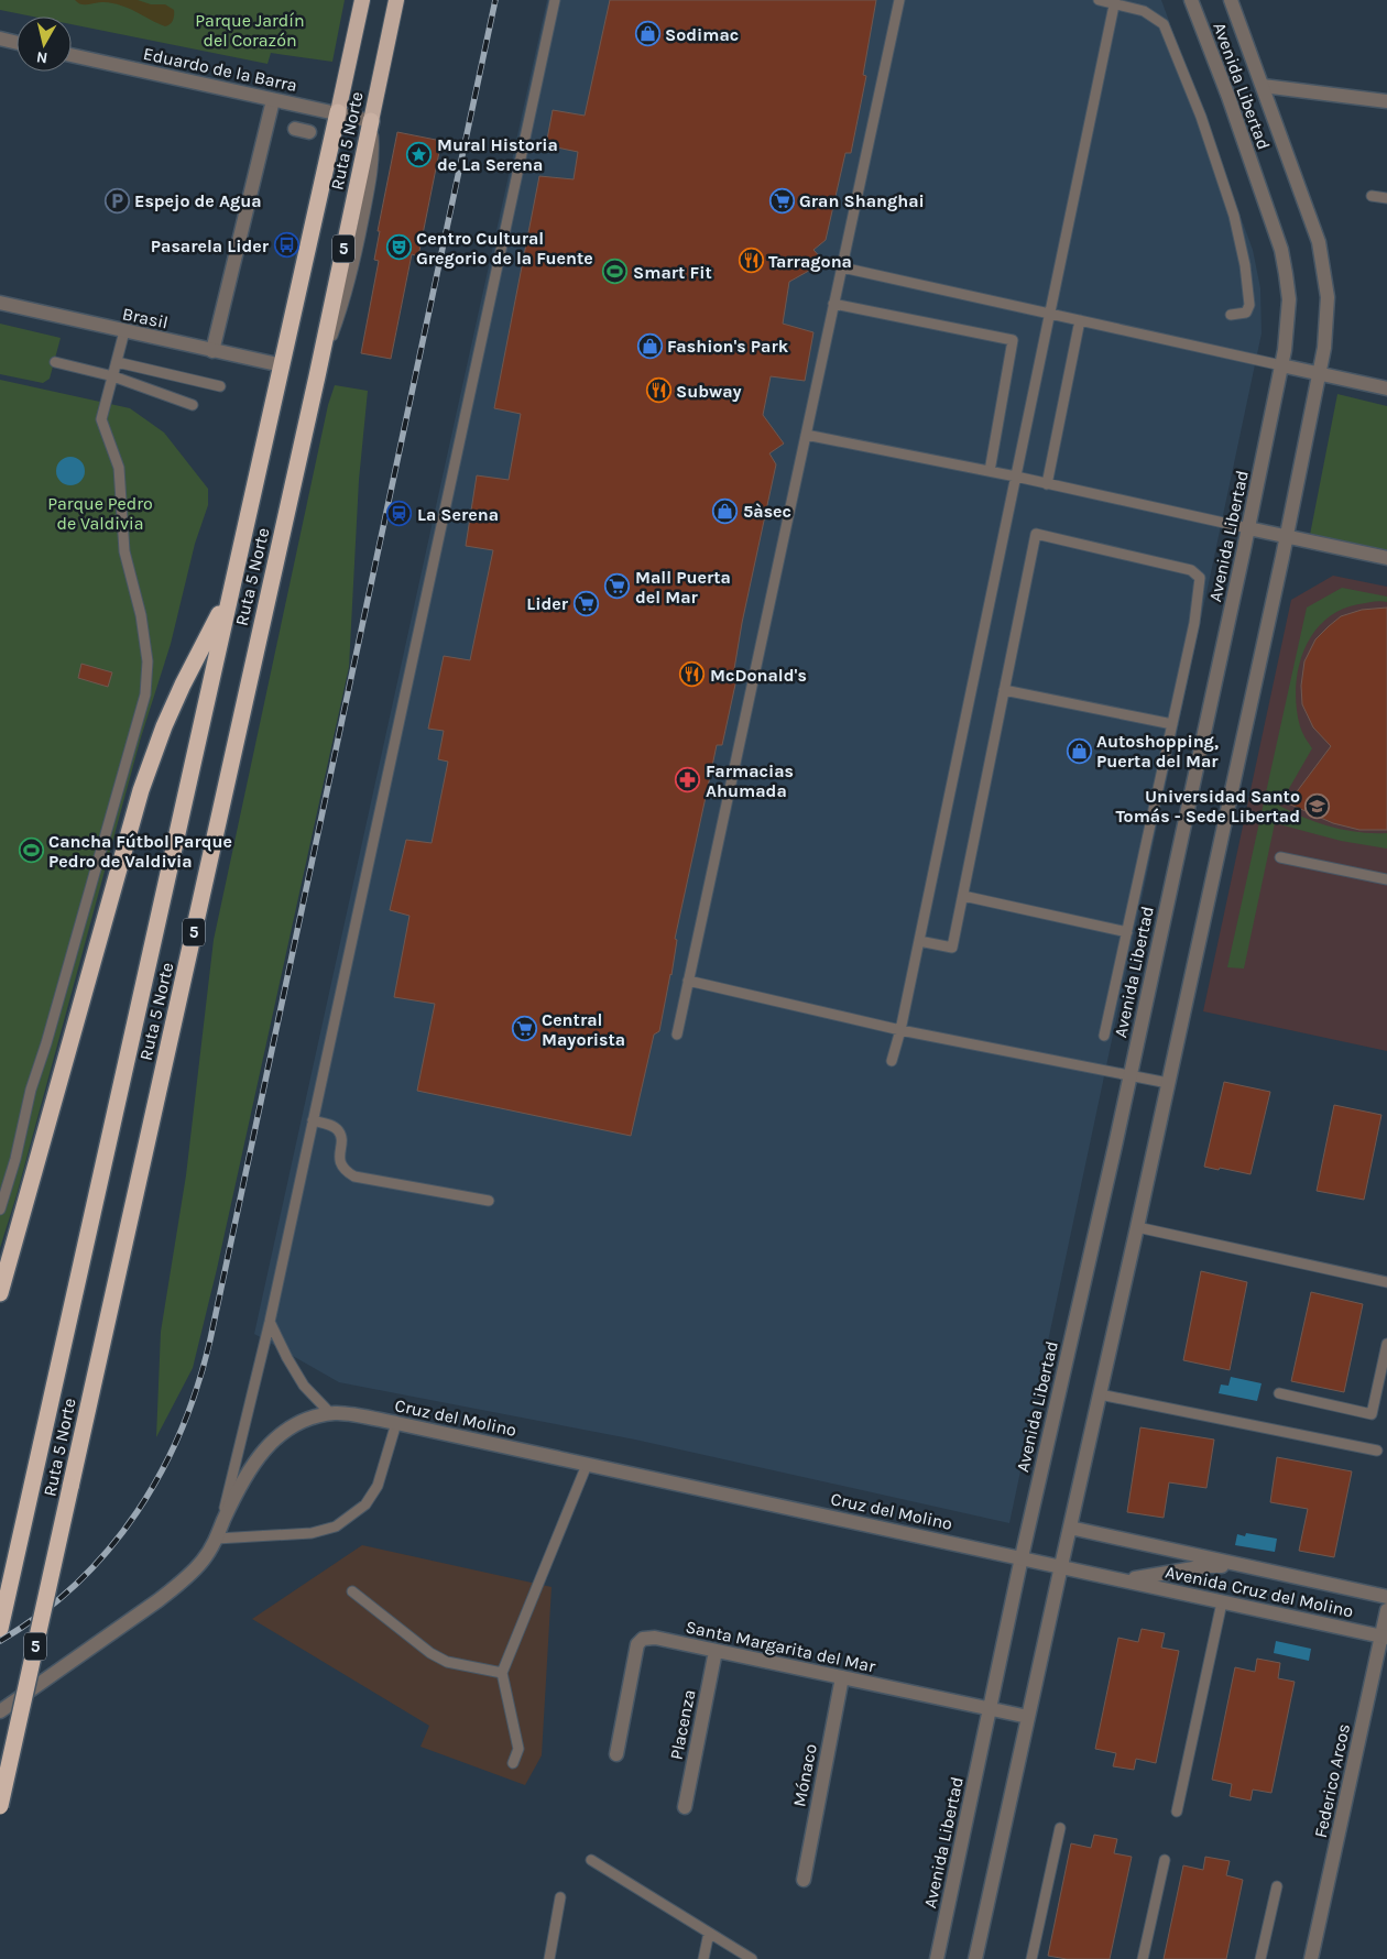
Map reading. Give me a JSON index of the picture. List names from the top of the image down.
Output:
{
  "streets": {
    "highway": ["Ruta 5 Norte", "5"],
    "street": [
      "Eduardo de la Barra",
      "Avenida Libertad",
      "Brasil",
      "Cruz del Molino",
      "Avenida Cruz del Molino",
      "Santa Margarita del Mar",
      "Placenza",
      "Mónaco",
      "Federico Arcos"
    ]
  },
  "crossings": [
    ["Eduardo de la Barra", "Ruta 5 Norte"],
    ["Avenida Libertad", "Cruz del Molino"],
    ["Avenida Libertad", "Avenida Cruz del Molino"],
    ["Avenida Libertad", "Santa Margarita del Mar"],
    ["Ruta 5 Norte", "Brasil"],
    ["Cruz del Molino", "Avenida Cruz del Molino"],
    ["Avenida Cruz del Molino", "Federico Arcos"],
    ["Santa Margarita del Mar", "Placenza"],
    ["Santa Margarita del Mar", "Mónaco"]
  ],
  "parks": ["Parque Jardín del Corazón", "Parque Pedro de Valdivia"],
  "places": {
    "shop": [
      "Sodimac",
      "Fashion's Park",
      "5àsec",
      "Autoshopping, Puerta del Mar"
    ],
    "place": ["Mural Historia de La Serena"],
    "parking": ["Espejo de Agua"],
    "supermarket": [
      "Gran Shanghai",
      "Mall Puerta del Mar",
      "Lider",
      "Central Mayorista"
    ],
    "bus stop": ["Pasarela Lider"],
    "theatre": ["Centro Cultural Gregorio de la Fuente"],
    "restaurant": ["Tarragona", "Subway", "McDonald's"],
    "sports": ["Smart Fit", "Cancha Fútbol Parque Pedro de Valdivia"],
    "station": ["La Serena"],
    "pharmacy": ["Farmacias Ahumada"],
    "school or university": ["Universidad Santo Tomás - Sede Libertad"]
  },
  "north": "bottom"
}
